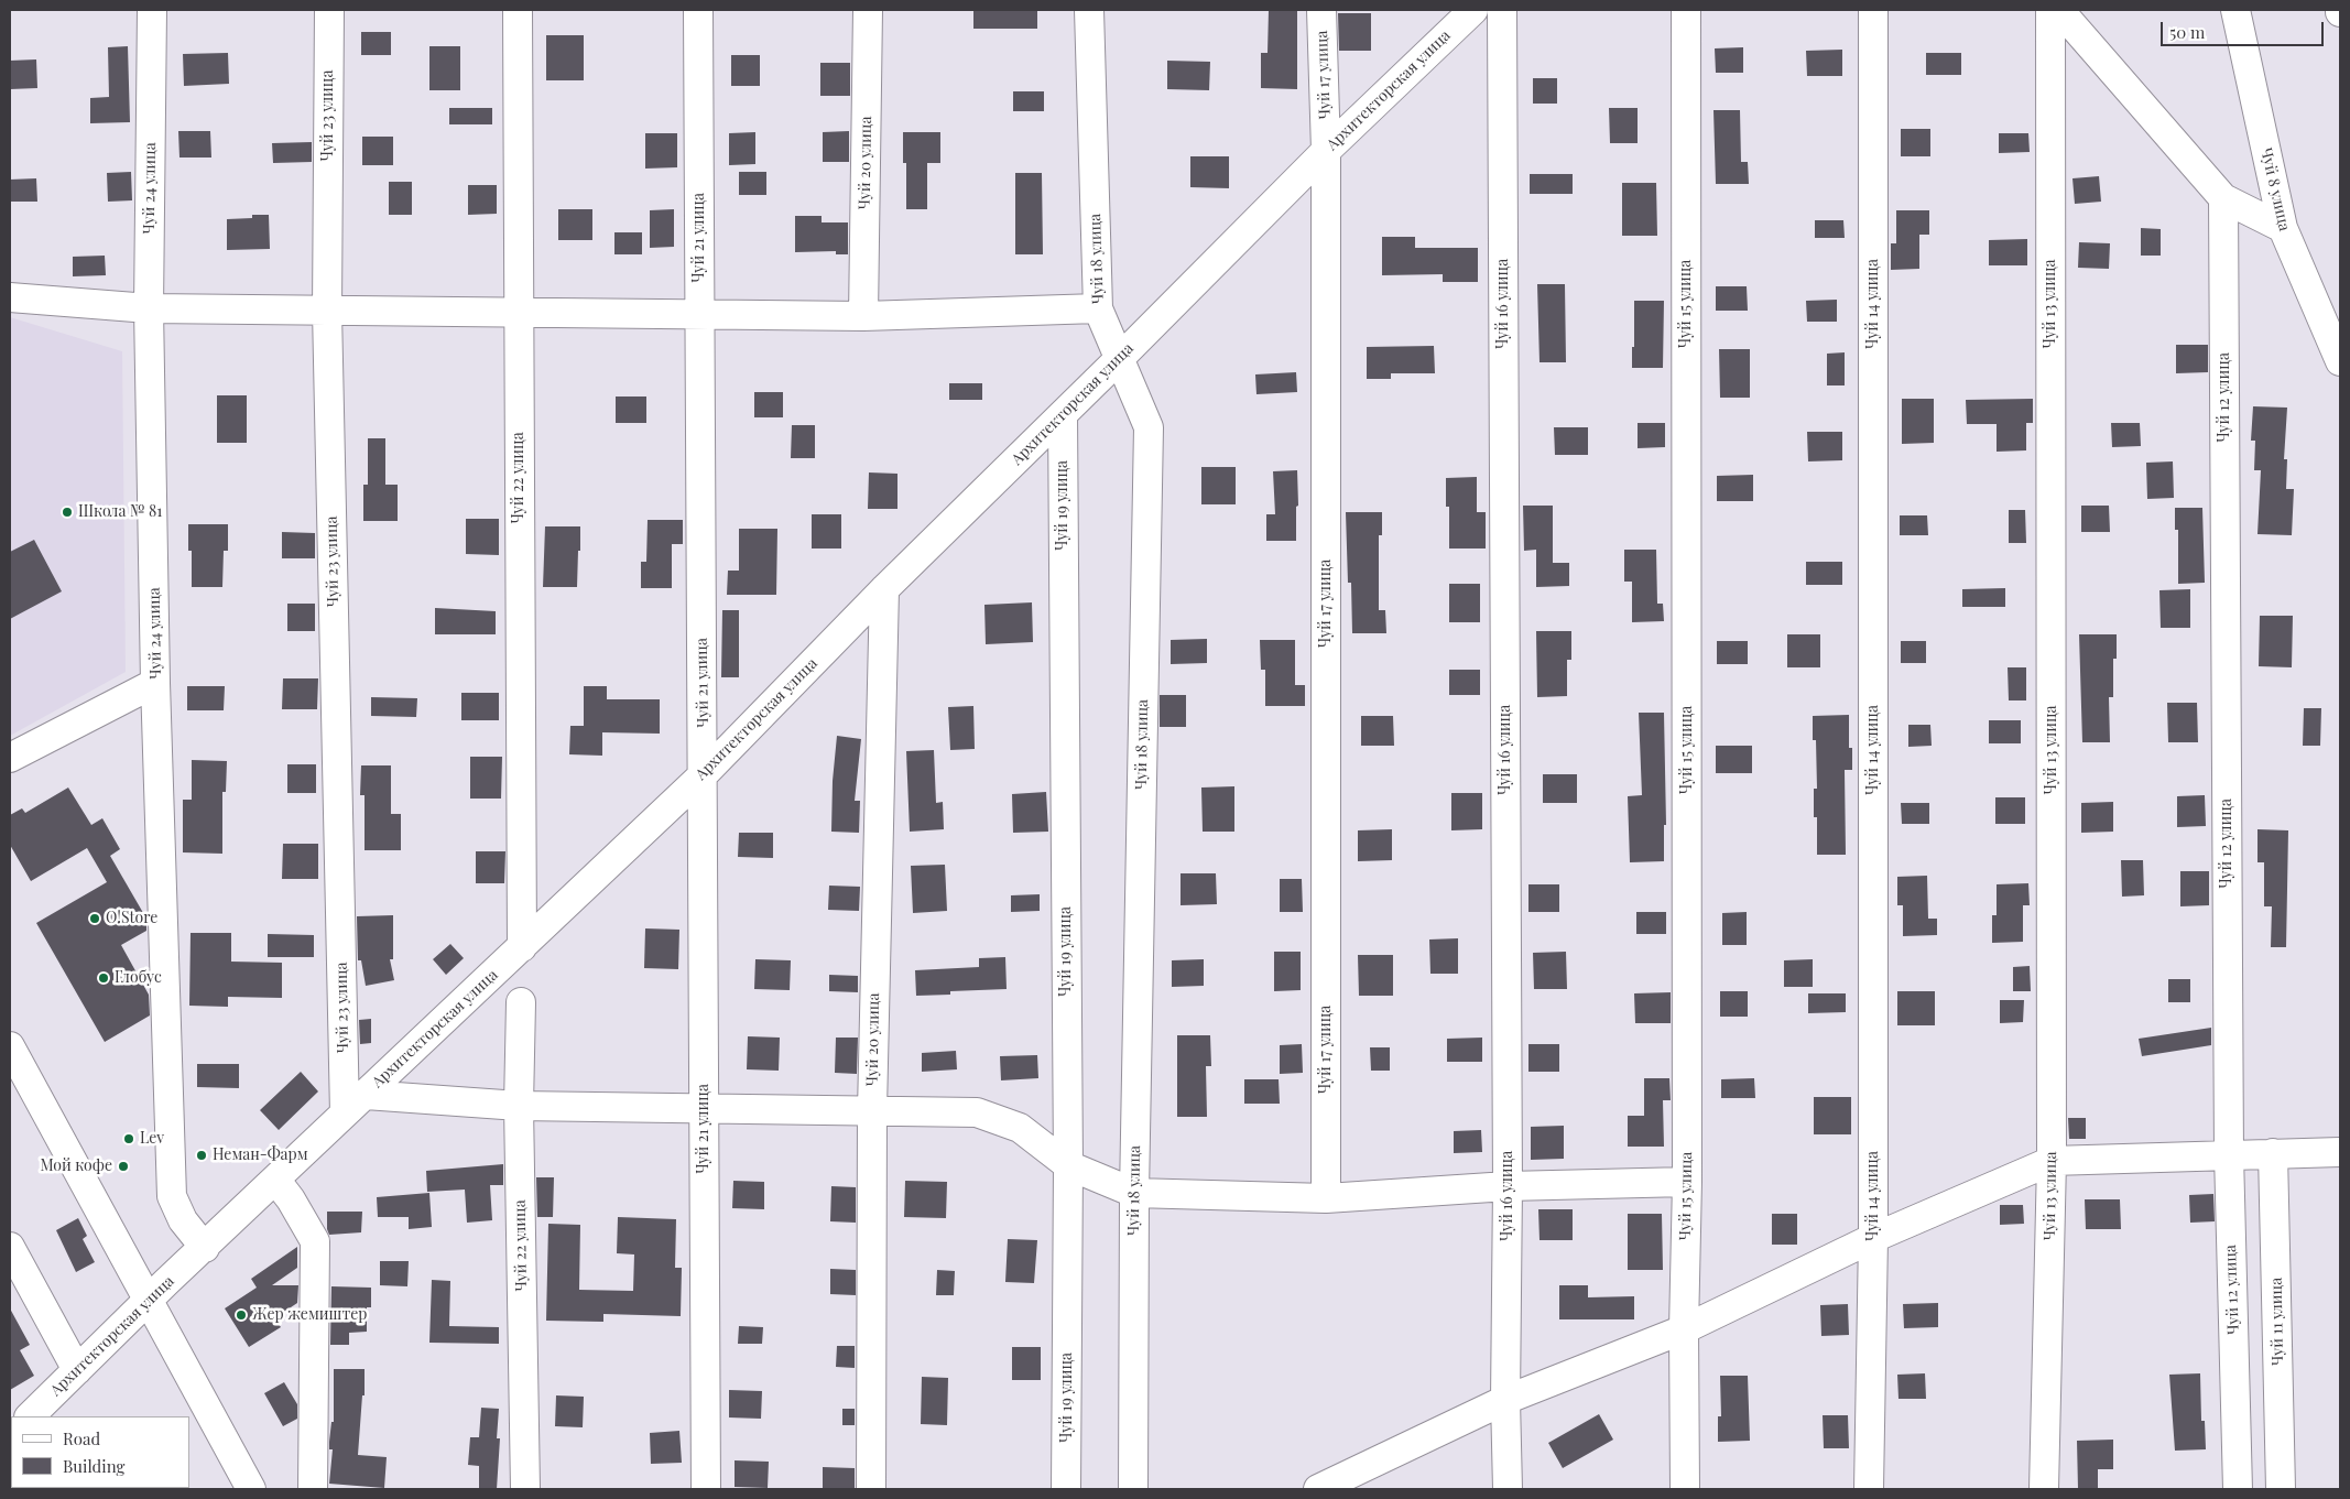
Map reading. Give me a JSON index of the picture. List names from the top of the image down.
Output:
{
  "streets": {
    "street": [
      "Чуй 17 улица",
      "Архитекторская улица",
      "Чуй 23 улица",
      "Чуй 20 улица",
      "Чуй 24 улица",
      "Чуй 8 улица",
      "Чуй 21 улица",
      "Чуй 18 улица",
      "Чуй 16 улица",
      "Чуй 15 улица",
      "Чуй 14 улица",
      "Чуй 13 улица",
      "Чуй 12 улица",
      "Чуй 22 улица",
      "Чуй 19 улица",
      "Чуй 11 улица"
    ]
  },
  "crossings": [
    ["Чуй 17 улица", "Архитекторская улица"],
    ["Архитекторская улица", "Чуй 23 улица"],
    ["Архитекторская улица", "Чуй 20 улица"],
    ["Архитекторская улица", "Чуй 24 улица"],
    ["Архитекторская улица", "Чуй 21 улица"],
    ["Архитекторская улица", "Чуй 18 улица"],
    ["Архитекторская улица", "Чуй 22 улица"],
    ["Архитекторская улица", "Чуй 19 улица"]
  ],
  "places": [
    "Школа № 81",
    "O!Store",
    "Глобус",
    "Lev",
    "Неман-Фарм",
    "Мой кофе",
    "Жер жемиштер"
  ],
  "legend": ["Road", "Building"],
  "scale_bar": "50 m"
}
